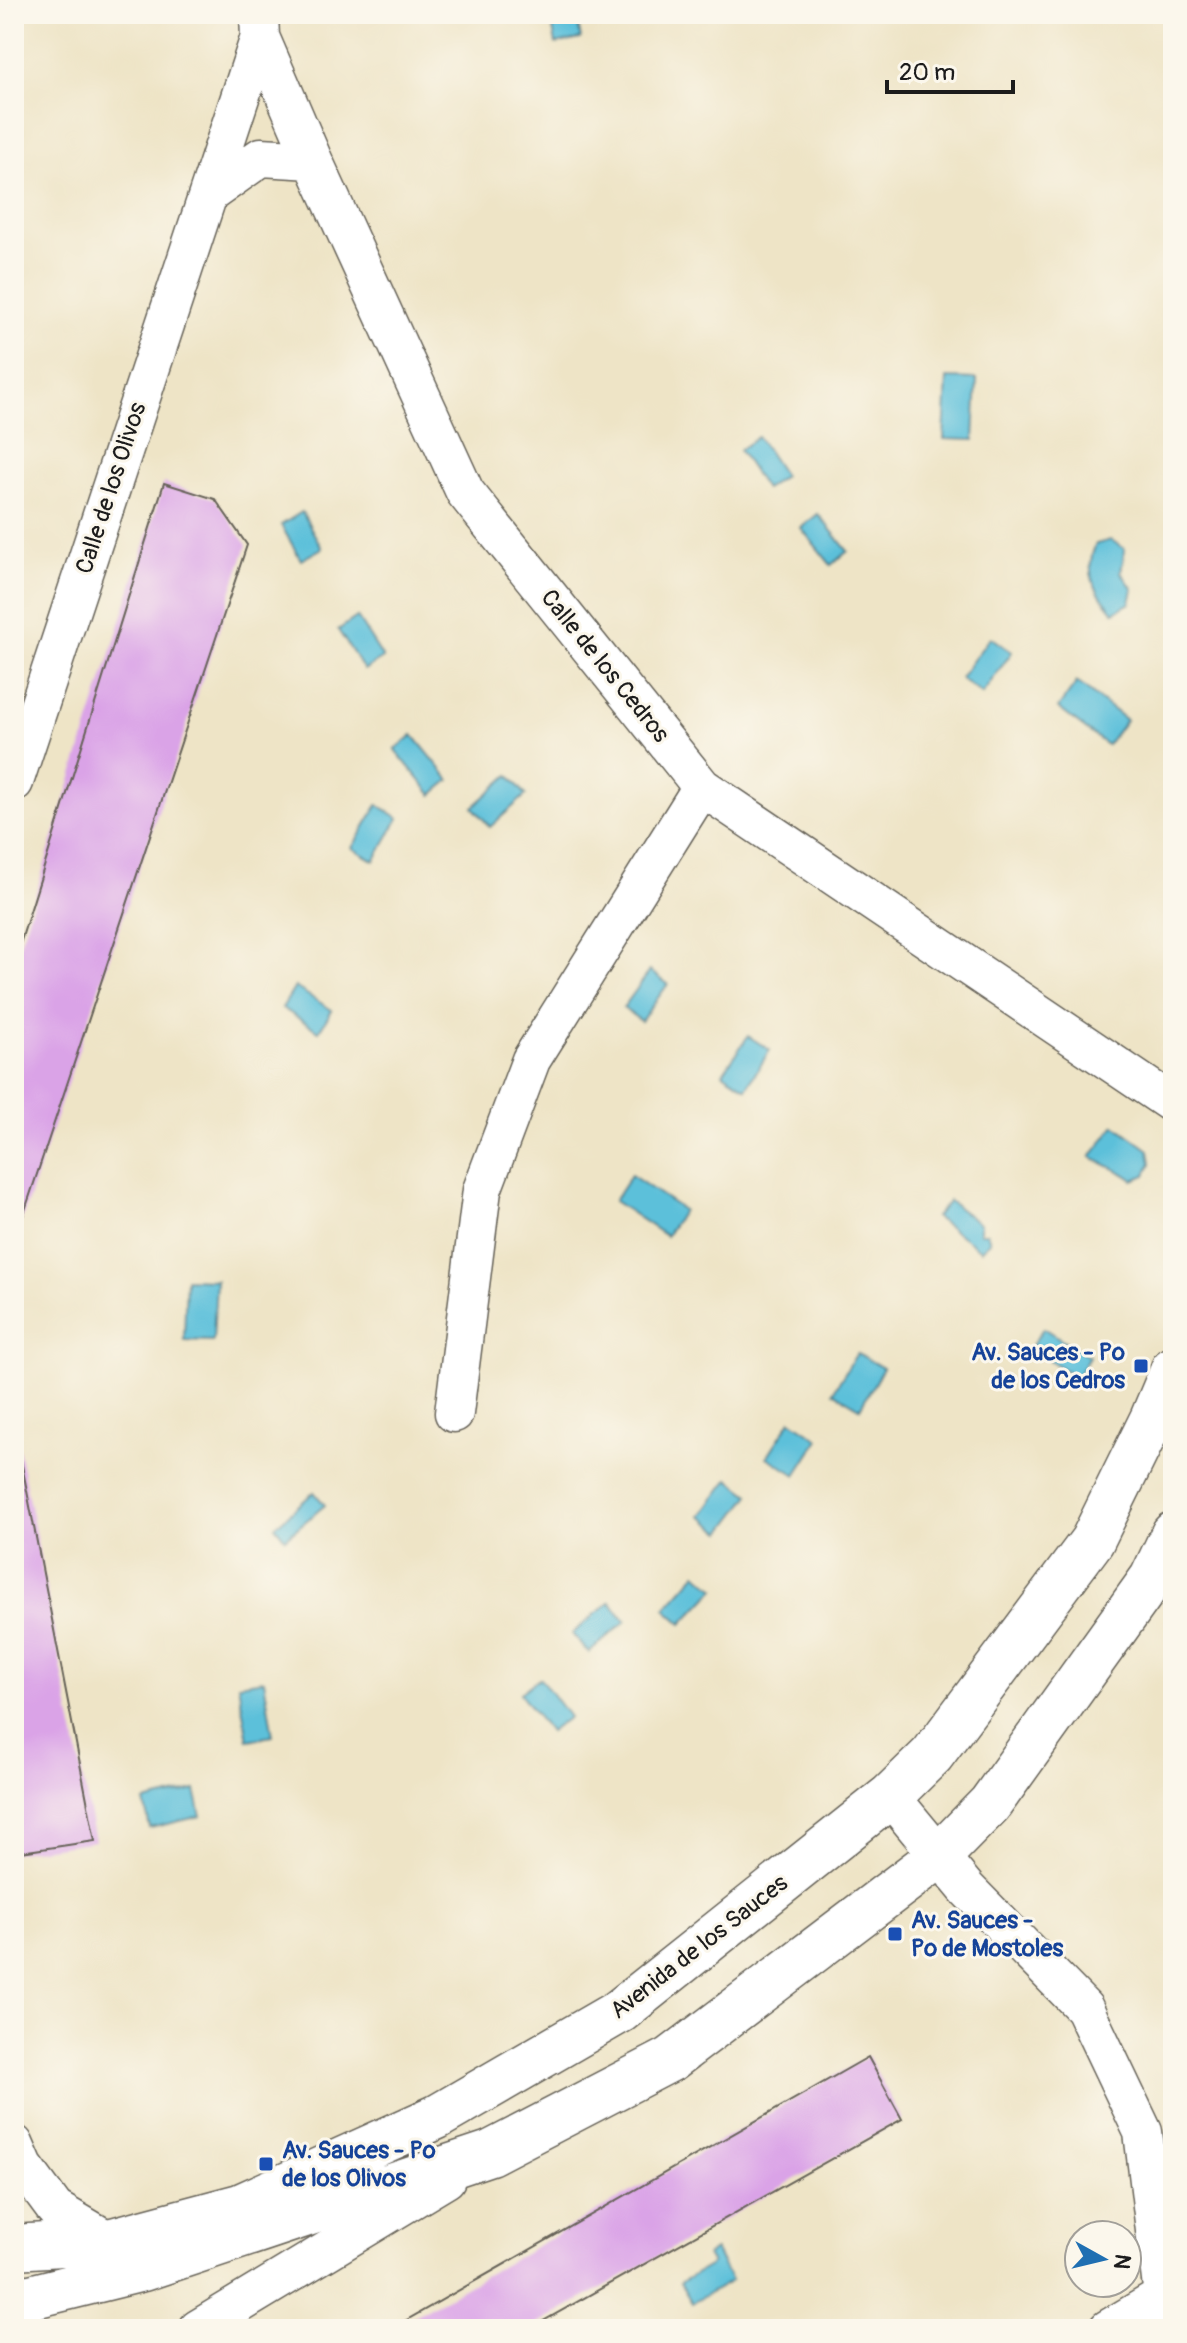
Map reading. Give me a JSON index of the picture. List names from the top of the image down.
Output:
{
  "streets": {
    "street": ["Calle de los Olivos", "Calle de los Cedros", "Avenida de los Sauces"]
  },
  "crossings": [
    ["Calle de los Olivos", "Calle de los Cedros"]
  ],
  "places": {
    "transit": ["Av. Sauces - Pº de los Cedros", "Av. Sauces - Pº de Mostoles", "Av. Sauces - Pº de los Olivos"]
  },
  "scale_bar": "20 m",
  "north": "right"
}
